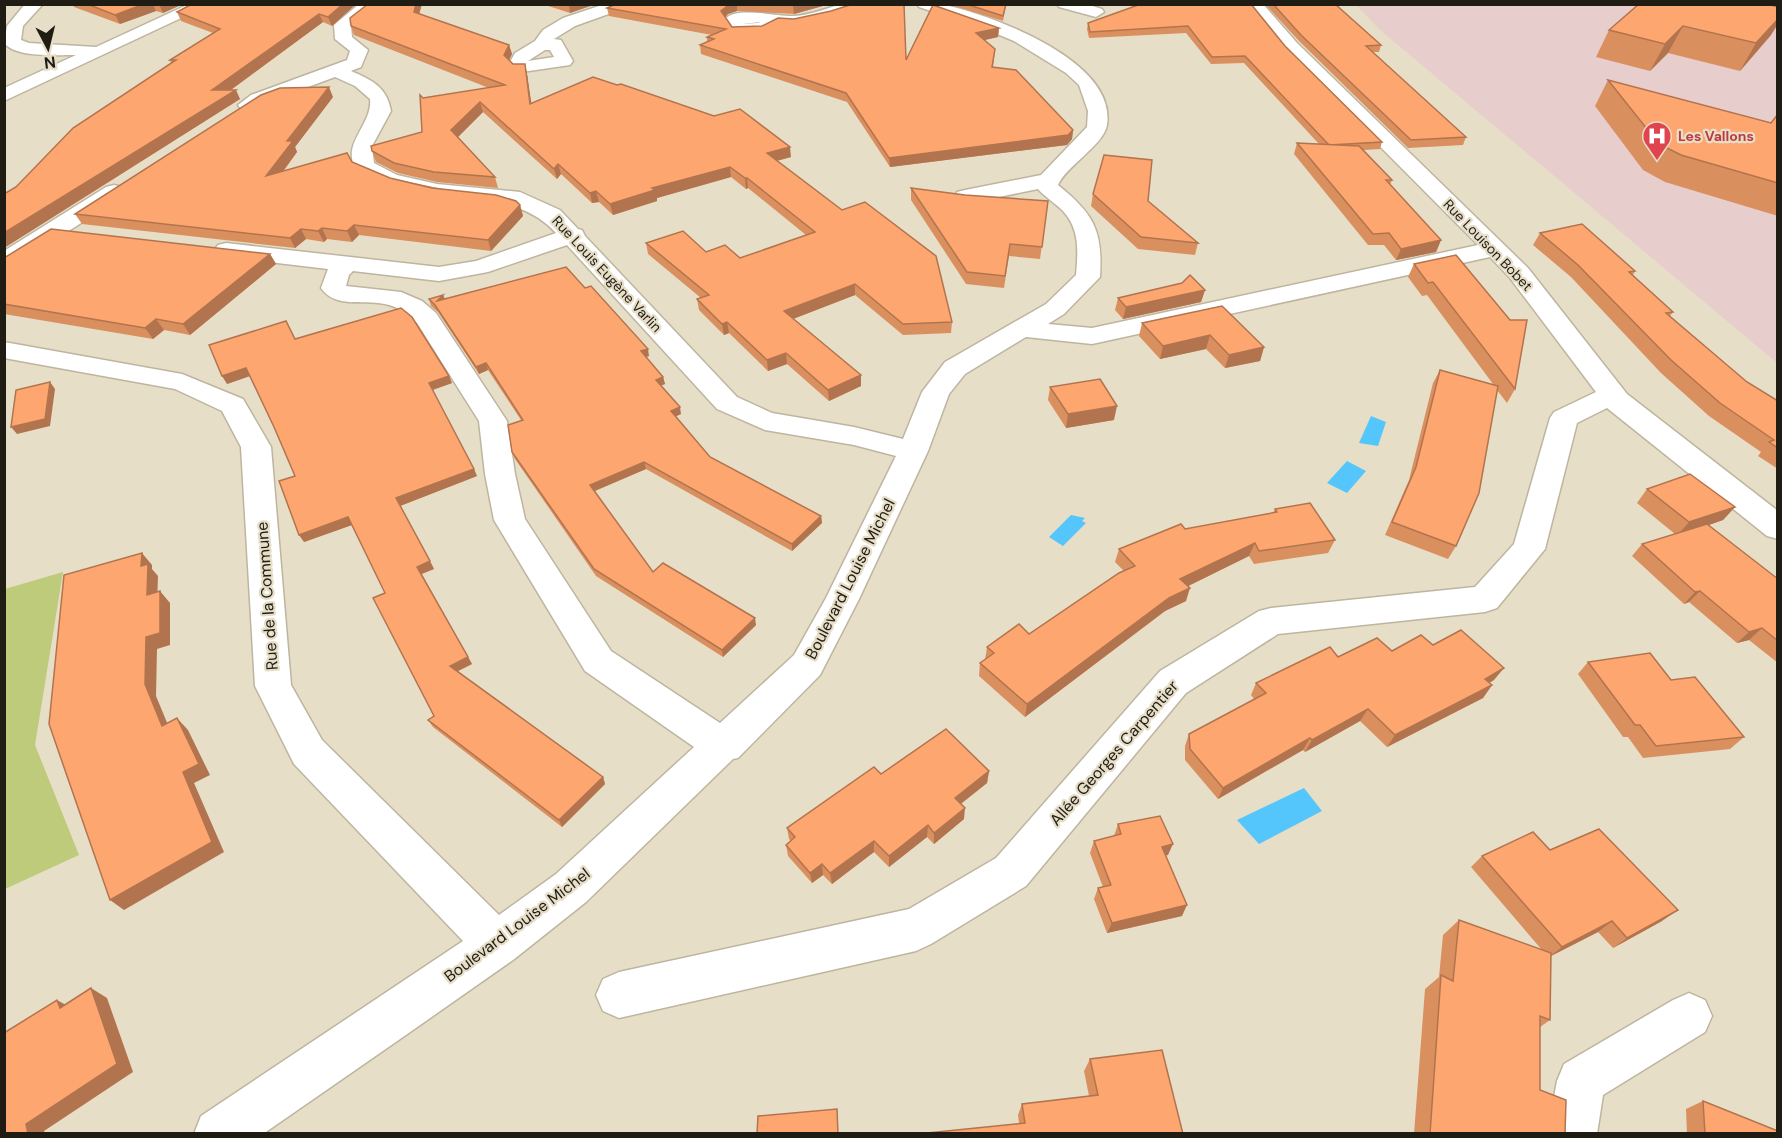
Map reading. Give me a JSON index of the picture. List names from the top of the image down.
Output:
{
  "streets": {
    "street": [
      "Rue Louison Bobet",
      "Rue Louis Eugène Varlin",
      "Boulevard Louise Michel",
      "Rue de la Commune",
      "Allée Georges Carpentier"
    ]
  },
  "crossings": [
    ["Rue Louison Bobet", "Allée Georges Carpentier"],
    ["Rue Louis Eugène Varlin", "Boulevard Louise Michel"],
    ["Boulevard Louise Michel", "Rue de la Commune"]
  ],
  "places": {
    "hospital": ["Les Vallons"]
  },
  "north": "bottom"
}
